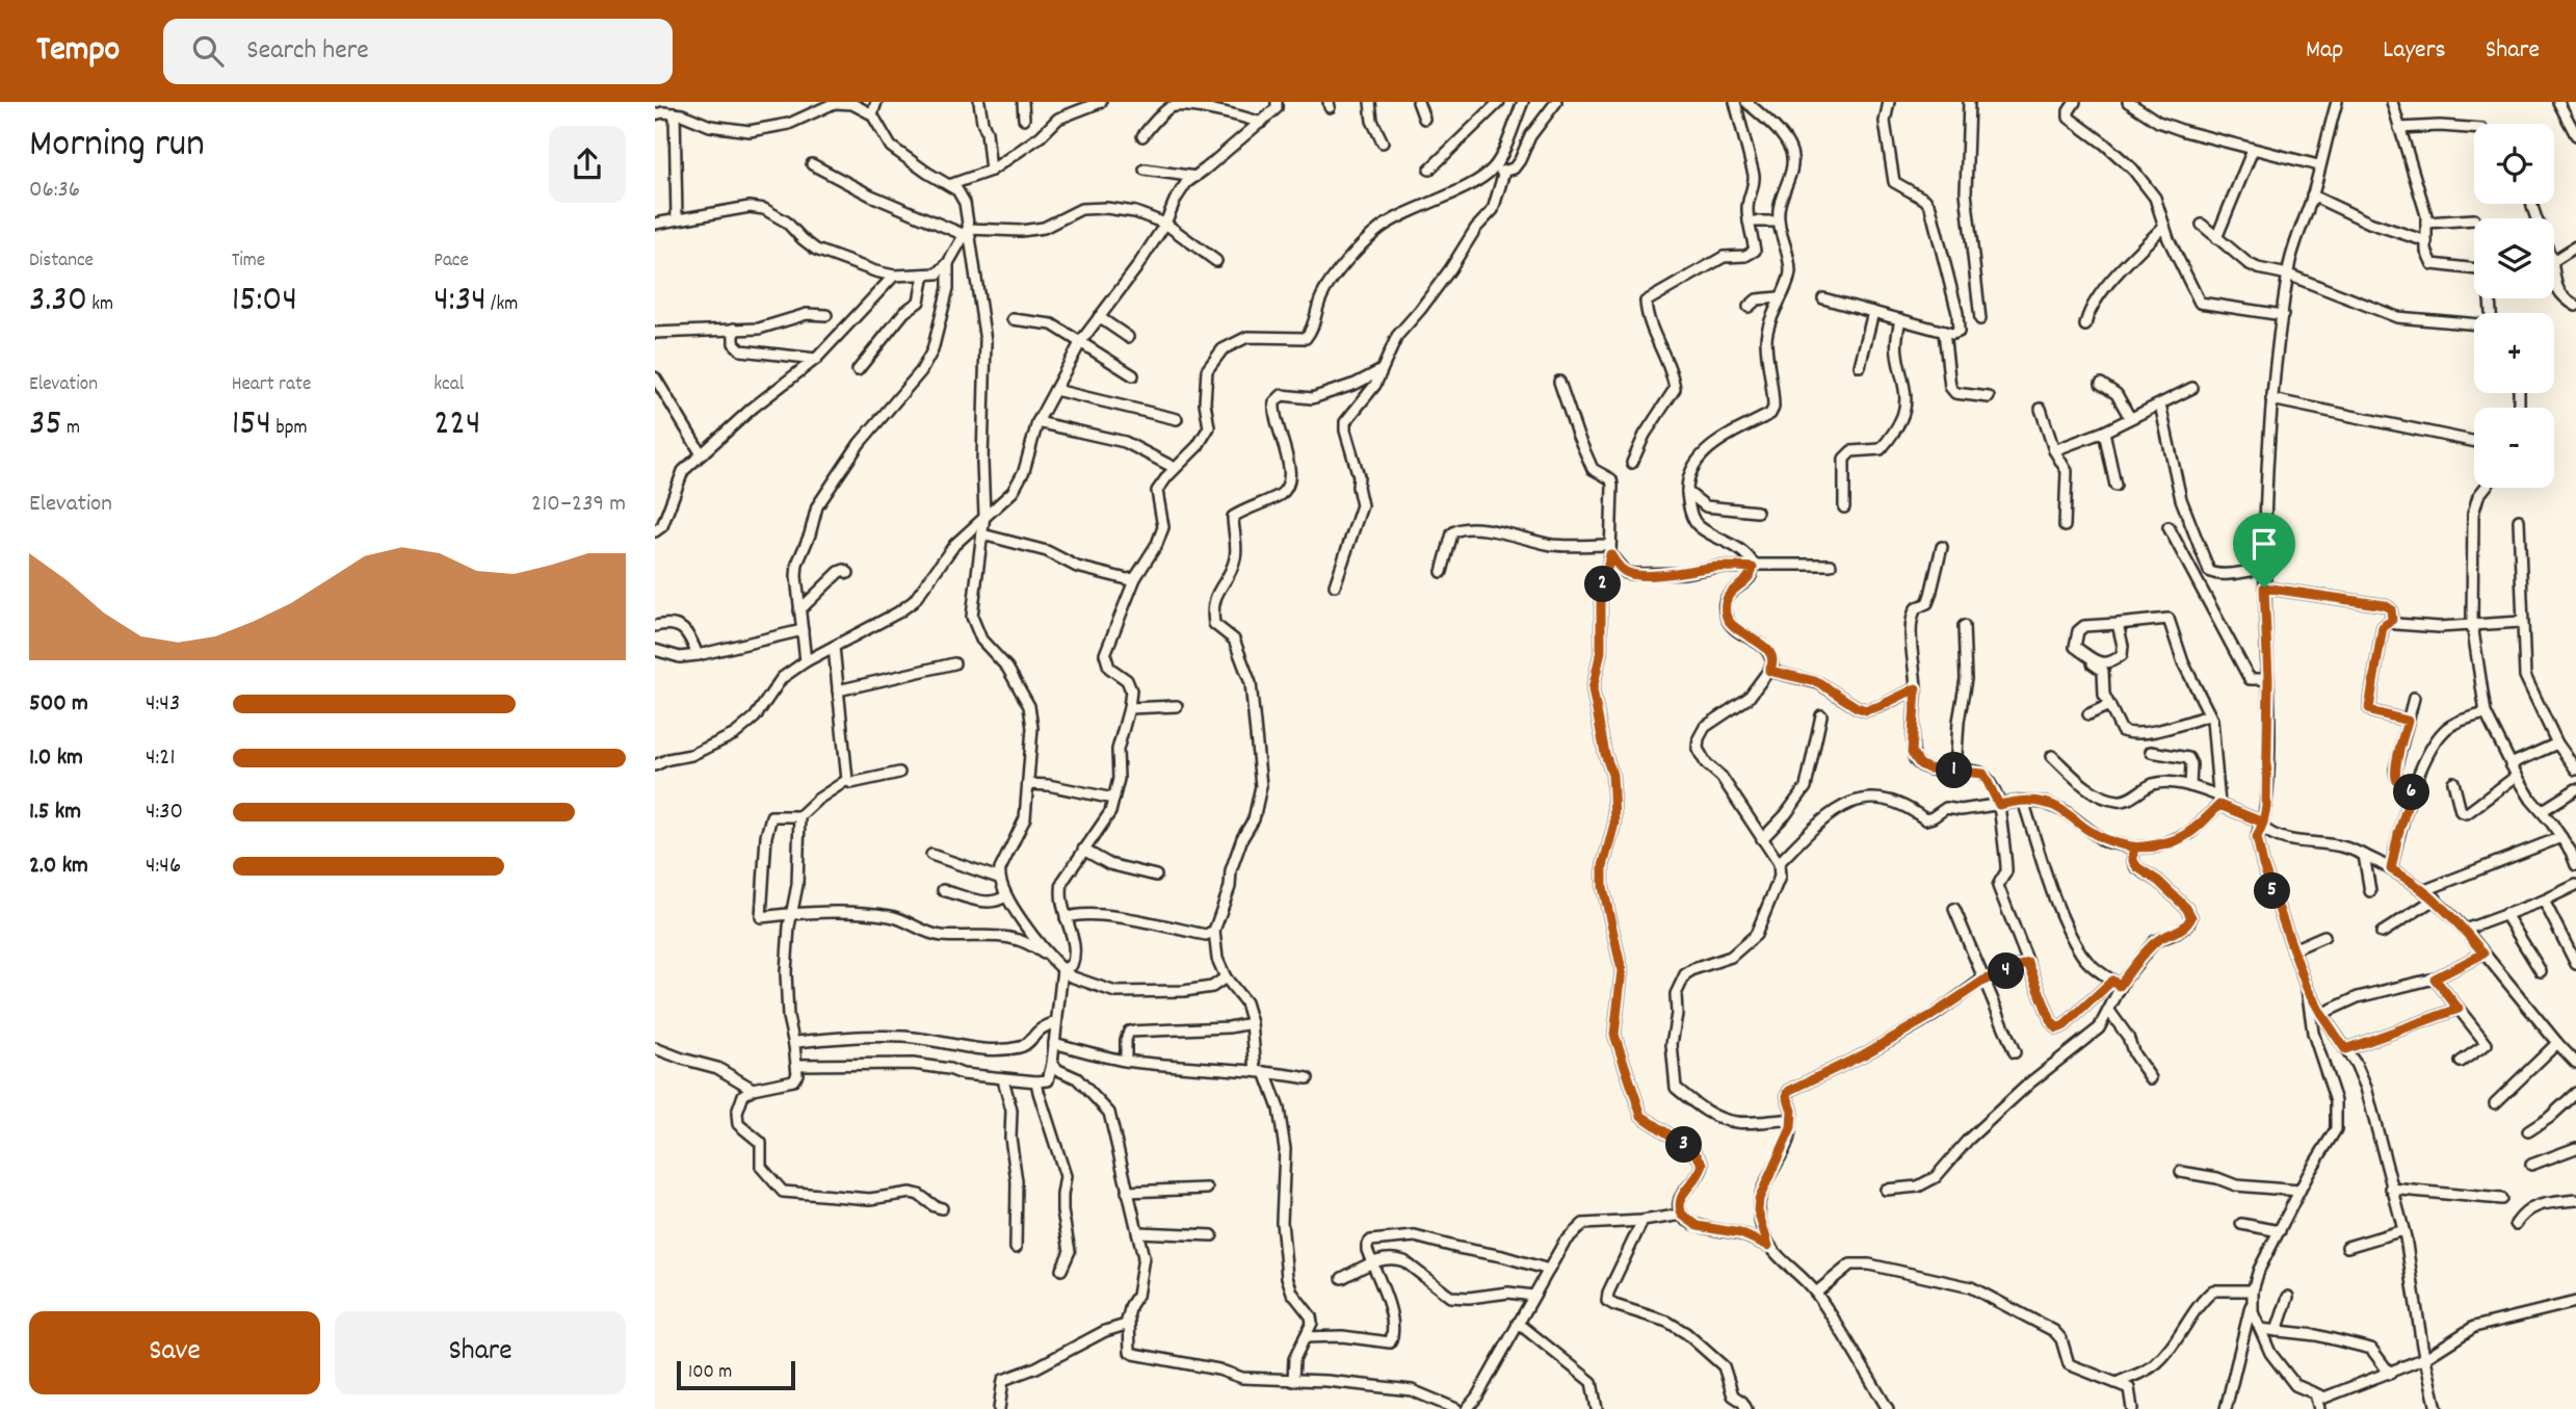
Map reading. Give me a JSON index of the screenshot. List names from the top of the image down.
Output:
{
  "scale_bar": "100 m",
  "page": {
    "header": "Tempo",
    "search": "Search here",
    "nav": ["Map", "Layers", "Share"],
    "heading": ["Morning run", "06:36"],
    "map_buttons": ["+", "−"],
    "stats": [
      ["Distance", "3.30 km"],
      ["Time", "15:04"],
      ["Pace", "4:34 /km"],
      ["Elevation", "35 m"],
      ["Heart rate", "154 bpm"],
      ["kcal", "224"]
    ],
    "chart": ["Elevation", "210–239 m"],
    "pins": [
      "2",
      "1",
      "6",
      "5",
      "4",
      "3"
    ],
    "list": [
      {
        "name": "500 m",
        "note": "4:43"
      },
      {
        "name": "1.0 km",
        "note": "4:21"
      },
      {
        "name": "1.5 km",
        "note": "4:30"
      },
      {
        "name": "2.0 km",
        "note": "4:46"
      }
    ],
    "buttons": ["Save", "Share"],
    "scale": "100 m"
  }
}
